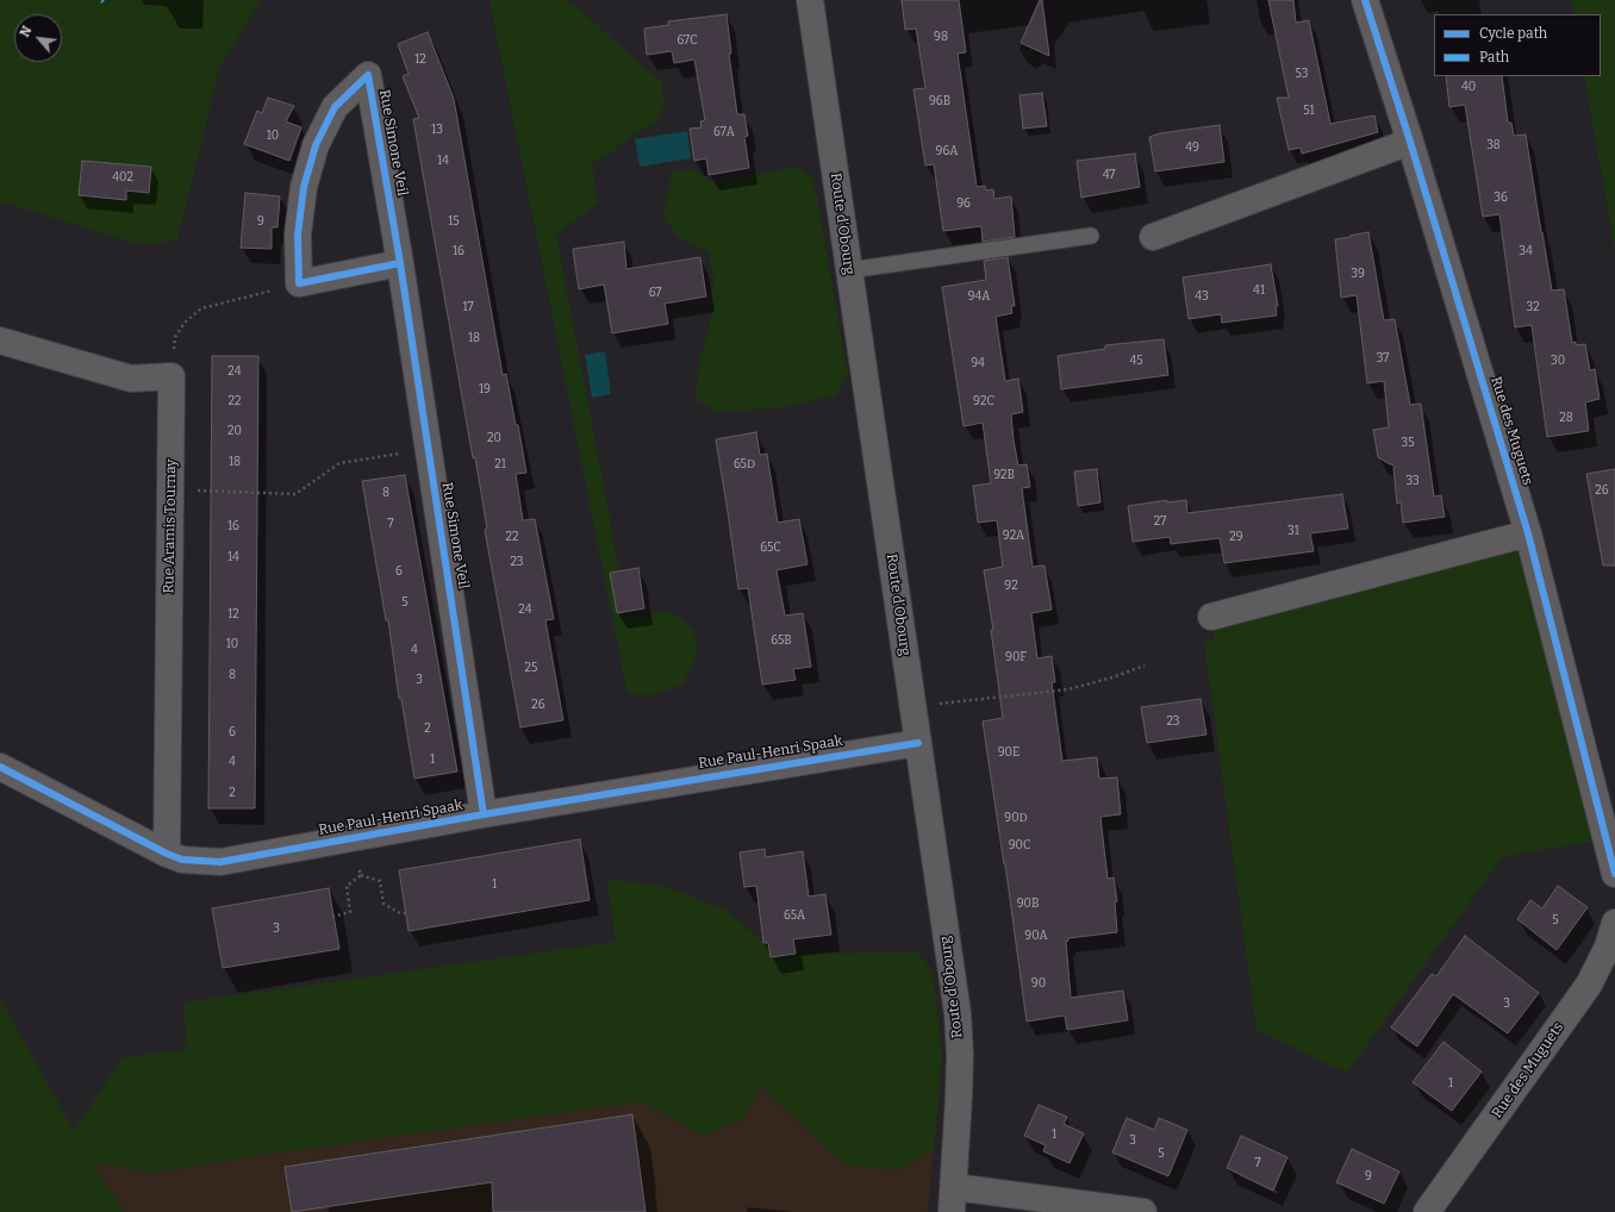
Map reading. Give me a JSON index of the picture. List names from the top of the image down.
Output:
{
  "streets": {
    "street": [
      "Rue Simone Veil",
      "Route d'Obourg",
      "Rue des Muguets",
      "Rue Aramis Tournay",
      "Rue Paul-Henri Spaak"
    ]
  },
  "crossings": [
    ["Rue Simone Veil", "Rue Paul-Henri Spaak"],
    ["Route d'Obourg", "Rue Paul-Henri Spaak"],
    ["Rue Aramis Tournay", "Rue Paul-Henri Spaak"]
  ],
  "house_numbers": [
    "98",
    "67C",
    "12",
    "53",
    "40",
    "96B",
    "51",
    "13",
    "67A",
    "10",
    "38",
    "49",
    "96A",
    "14",
    "47",
    "402",
    "36",
    "96",
    "9",
    "15",
    "16",
    "34",
    "39",
    "41",
    "67",
    "94A",
    "43",
    "17",
    "32",
    "18",
    "37",
    "45",
    "30",
    "94",
    "24",
    "19",
    "22",
    "92C",
    "28",
    "20",
    "20",
    "35",
    "18",
    "21",
    "65D",
    "92B",
    "33",
    "26",
    "8",
    "27",
    "7",
    "16",
    "31",
    "92A",
    "22",
    "29",
    "65C",
    "14",
    "23",
    "6",
    "92",
    "5",
    "24",
    "12",
    "65B",
    "10",
    "4",
    "90F",
    "25",
    "8",
    "3",
    "26",
    "23",
    "2",
    "6",
    "90E",
    "1",
    "4",
    "2",
    "90D",
    "90C",
    "1",
    "90B",
    "65A",
    "5",
    "3",
    "90A",
    "90",
    "3",
    "1",
    "1",
    "3",
    "5",
    "7",
    "9"
  ],
  "legend": ["Cycle path", "Path"],
  "north": "top left"
}
